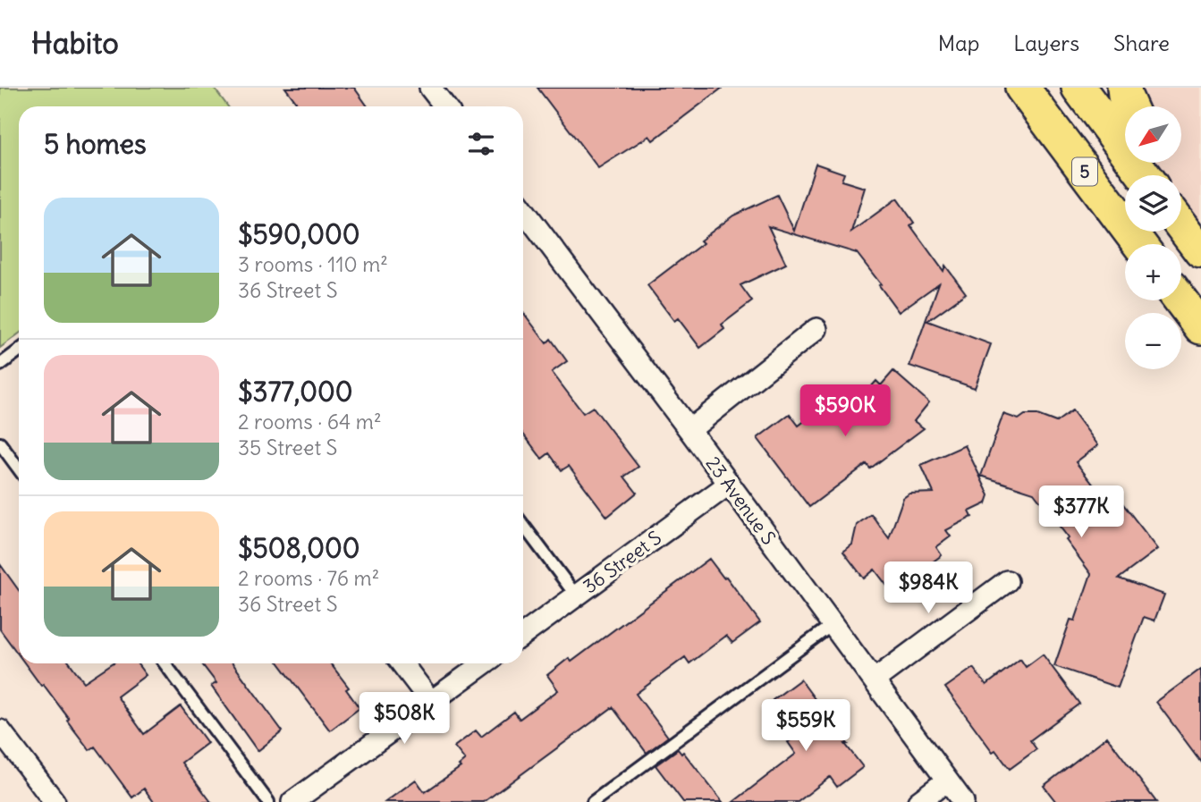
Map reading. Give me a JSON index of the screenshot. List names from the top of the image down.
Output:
{
  "streets": {
    "main road": ["5"],
    "street": ["23 Avenue S", "36 Street S"]
  },
  "crossings": [
    ["23 Avenue S", "36 Street S"]
  ],
  "north": "bottom left",
  "page": {
    "header": "Habito",
    "nav": ["Map", "Layers", "Share"],
    "map_buttons": ["+", "−"],
    "heading": "5 homes",
    "list": [
      {
        "name": "$590,000",
        "note": "3 rooms · 110 m² · 36 Street S"
      },
      {
        "name": "$377,000",
        "note": "2 rooms · 64 m² · 35 Street S"
      },
      {
        "name": "$508,000",
        "note": "2 rooms · 76 m² · 36 Street S"
      }
    ],
    "price": [
      "$590K",
      "$377K",
      "$984K",
      "$508K",
      "$559K"
    ]
  }
}
